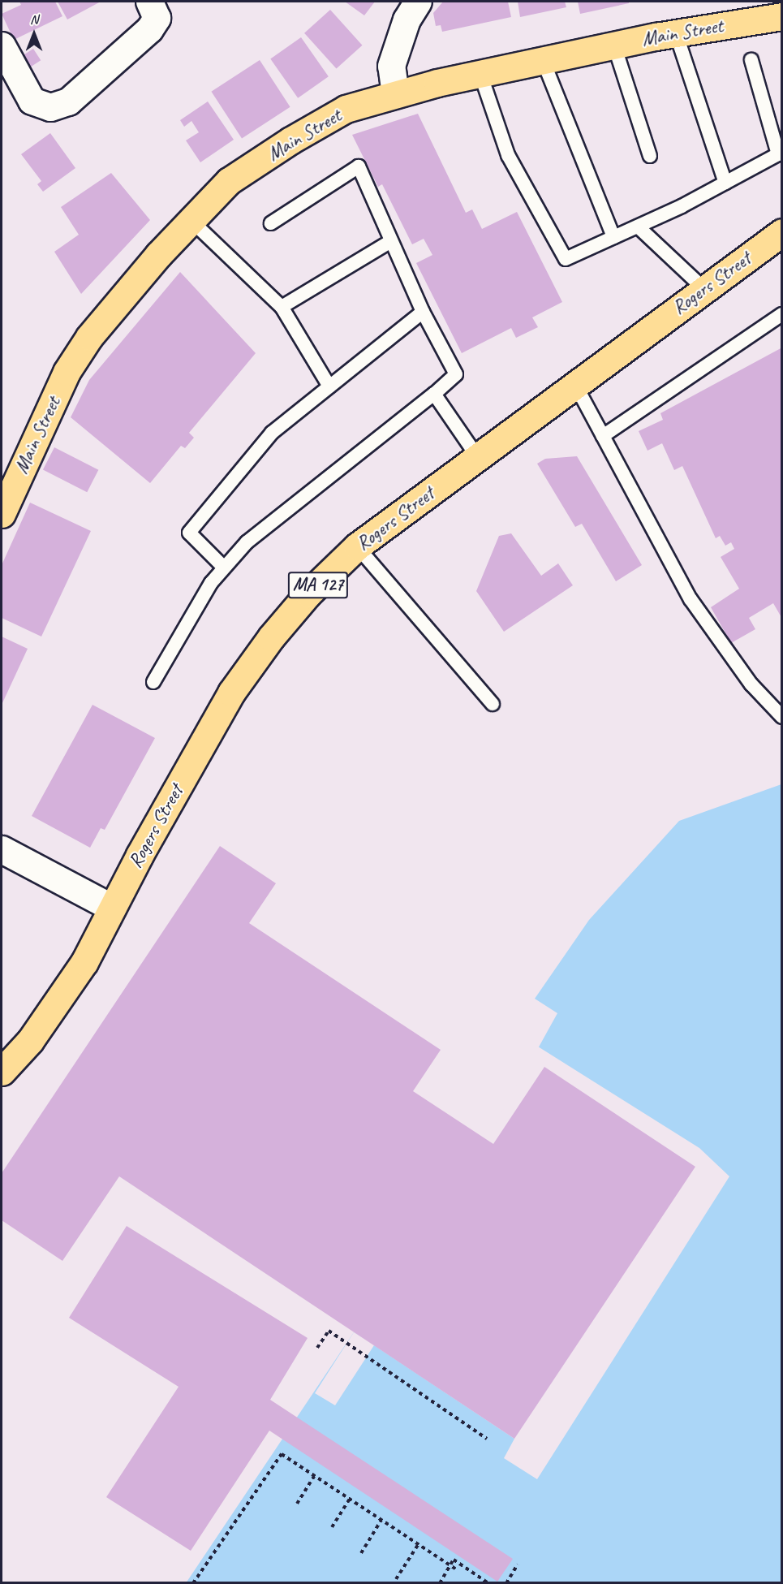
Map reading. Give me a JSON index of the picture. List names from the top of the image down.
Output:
{
  "streets": {
    "main road": ["Main Street", "Rogers Street", "MA 127"]
  },
  "north": "top"
}
